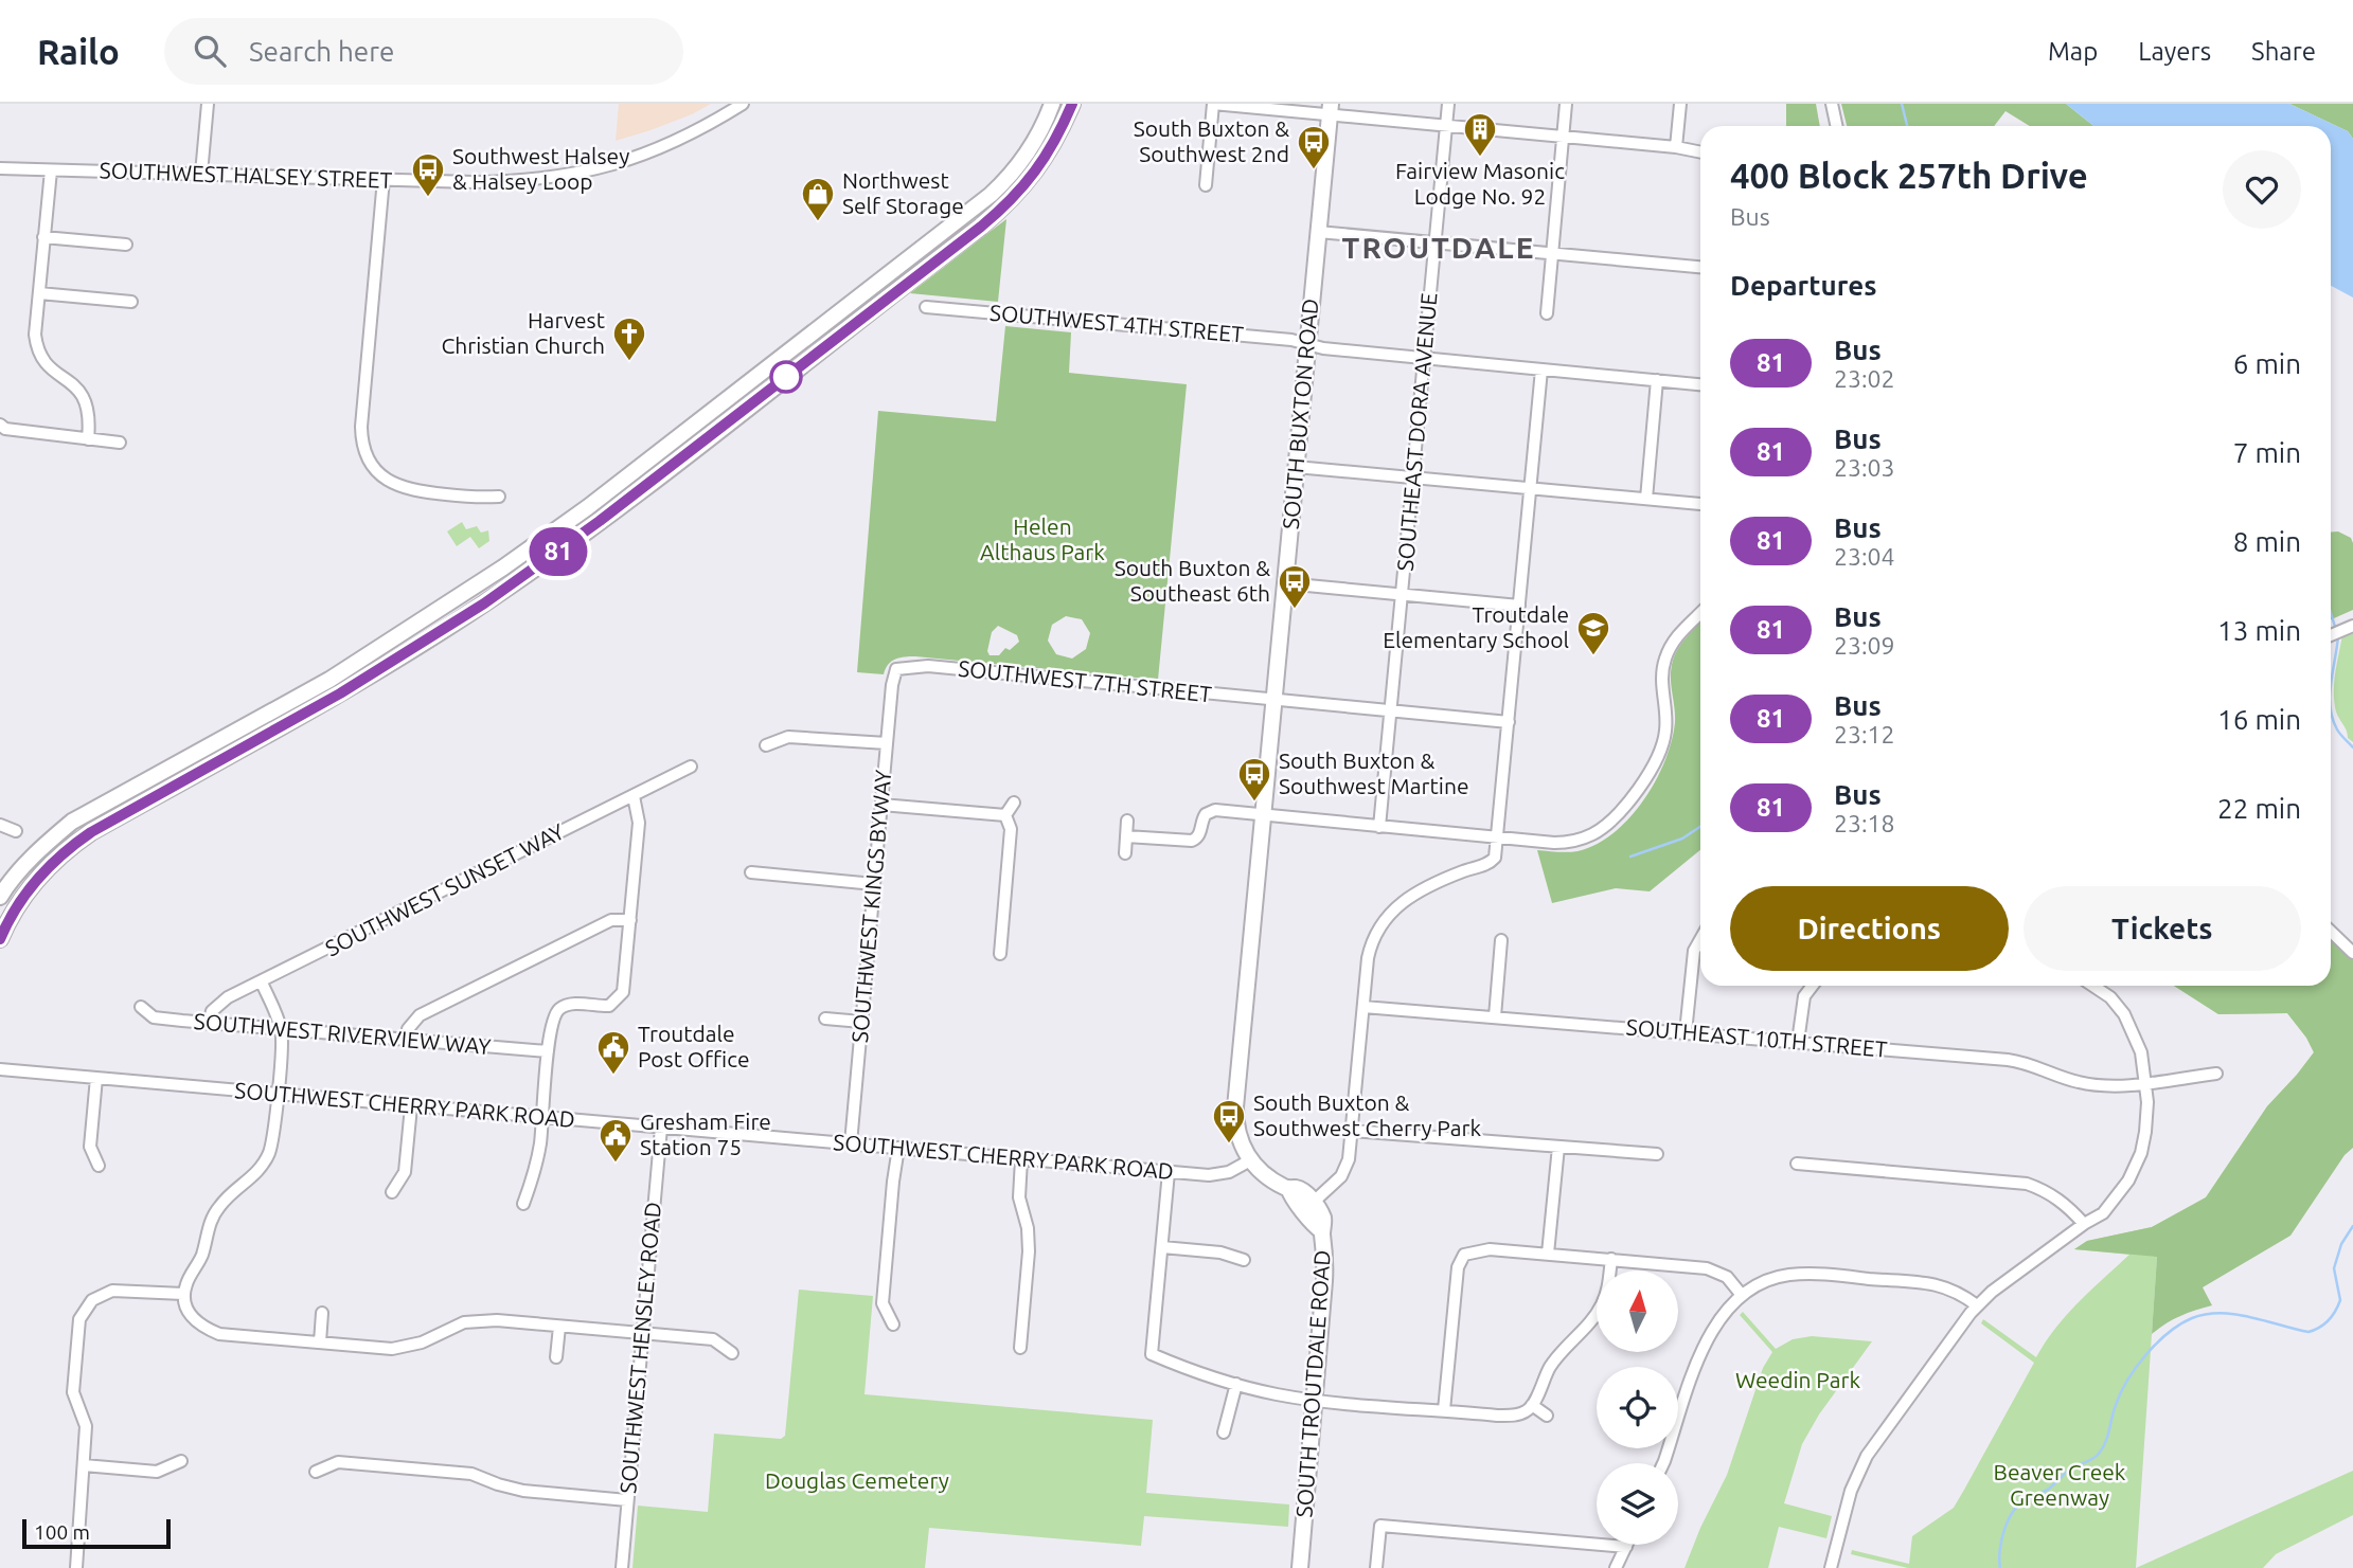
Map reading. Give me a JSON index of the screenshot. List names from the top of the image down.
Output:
{
  "streets": {
    "main road": ["SOUTH BUXTON ROAD", "SOUTH TROUTDALE ROAD"],
    "street": [
      "SOUTHWEST HALSEY STREET",
      "SOUTHWEST 4TH STREET",
      "SOUTHEAST DORA AVENUE",
      "SOUTHWEST 7TH STREET",
      "SOUTHWEST SUNSET WAY",
      "SOUTHWEST KINGS BYWAY",
      "SOUTHWEST RIVERVIEW WAY",
      "SOUTHEAST 10TH STREET",
      "SOUTHWEST CHERRY PARK ROAD",
      "SOUTHWEST HENSLEY ROAD"
    ]
  },
  "crossings": [
    ["SOUTHWEST 4TH STREET", "SOUTH BUXTON ROAD"],
    ["SOUTHWEST 4TH STREET", "SOUTHEAST DORA AVENUE"],
    ["SOUTH BUXTON ROAD", "SOUTHWEST 7TH STREET"],
    ["SOUTH BUXTON ROAD", "SOUTHWEST CHERRY PARK ROAD"],
    ["SOUTHEAST DORA AVENUE", "SOUTHWEST 7TH STREET"],
    ["SOUTHWEST 7TH STREET", "SOUTHWEST KINGS BYWAY"],
    ["SOUTHWEST SUNSET WAY", "SOUTHWEST RIVERVIEW WAY"],
    ["SOUTHWEST KINGS BYWAY", "SOUTHWEST CHERRY PARK ROAD"],
    ["SOUTHWEST CHERRY PARK ROAD", "SOUTHWEST HENSLEY ROAD"]
  ],
  "districts": ["TROUTDALE"],
  "parks": [
    "Helen Althaus Park",
    "Weedin Park",
    "Beaver Creek Greenway",
    "Douglas Cemetery"
  ],
  "places": {
    "building": ["Fairview Masonic Lodge No. 92"],
    "bus stop": [
      "South Buxton & Southwest 2nd",
      "Southwest Halsey & Halsey Loop",
      "South Buxton & Southeast 6th",
      "South Buxton & Southwest Martine",
      "South Buxton & Southwest Cherry Park"
    ],
    "shop": ["Northwest Self Storage"],
    "church": ["Harvest Christian Church"],
    "school or university": ["Troutdale Elementary School"],
    "public building": ["Troutdale Post Office", "Gresham Fire Station 75"]
  },
  "lines": ["bus line 81"],
  "scale_bar": "100 m",
  "north": "top",
  "page": {
    "header": "Railo",
    "search": "Search here",
    "nav": ["Map", "Layers", "Share"],
    "on_map": "81",
    "heading": [
      ["400 Block 257th Drive", "Bus"],
      "Departures"
    ],
    "list": [
      {
        "mark": "81",
        "name": "Bus",
        "note": "23:02",
        "value": "6 min"
      },
      {
        "mark": "81",
        "name": "Bus",
        "note": "23:03",
        "value": "7 min"
      },
      {
        "mark": "81",
        "name": "Bus",
        "note": "23:04",
        "value": "8 min"
      },
      {
        "mark": "81",
        "name": "Bus",
        "note": "23:09",
        "value": "13 min"
      },
      {
        "mark": "81",
        "name": "Bus",
        "note": "23:12",
        "value": "16 min"
      },
      {
        "mark": "81",
        "name": "Bus",
        "note": "23:18",
        "value": "22 min"
      }
    ],
    "buttons": ["Directions", "Tickets"],
    "scale": "100 m"
  }
}
